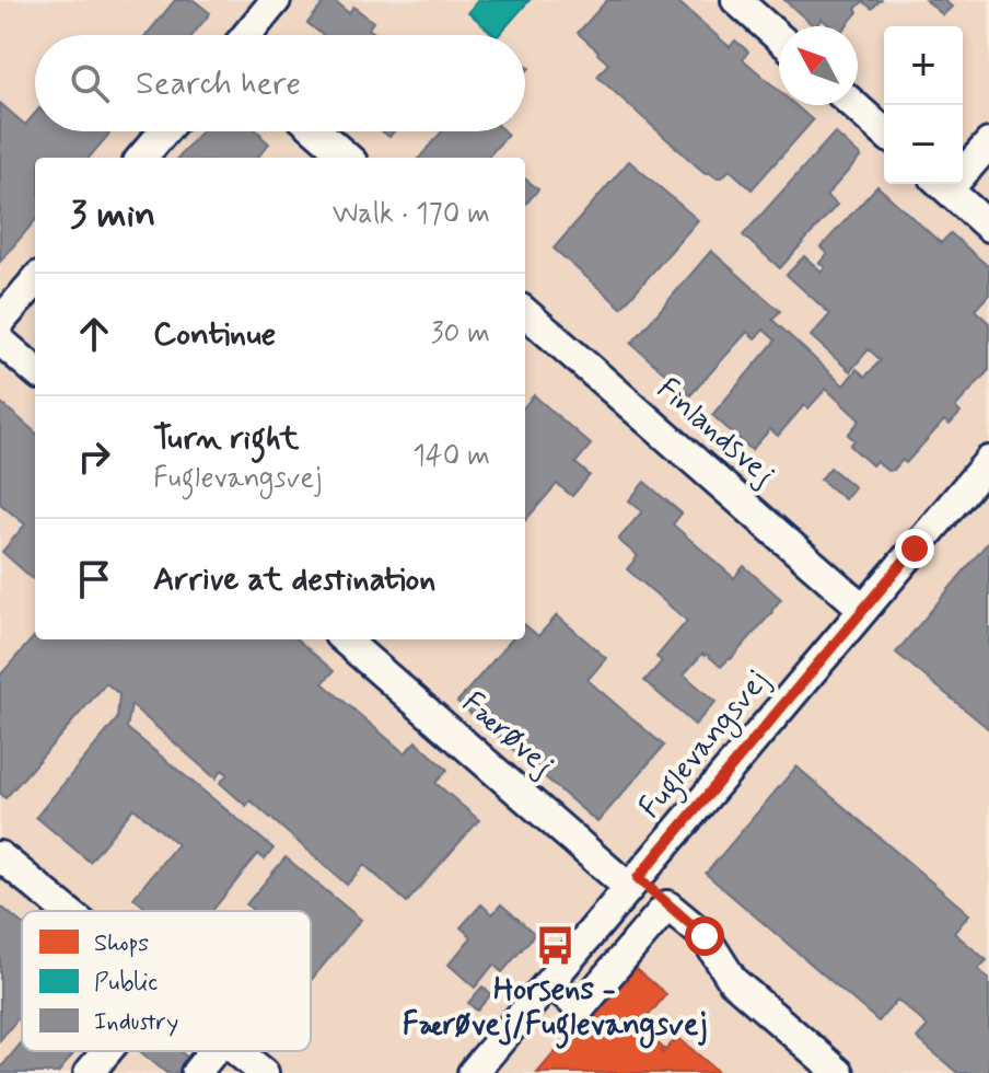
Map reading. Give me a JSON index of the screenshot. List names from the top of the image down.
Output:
{
  "streets": {
    "street": ["Finlandsvej", "Færøvej", "Fuglevangsvej"]
  },
  "crossings": [
    ["Finlandsvej", "Fuglevangsvej"],
    ["Færøvej", "Fuglevangsvej"]
  ],
  "places": {
    "bus stop": ["Horsens - Færøvej/Fuglevangsvej"]
  },
  "legend": ["Shops", "Public", "Industry"],
  "north": "top left",
  "page": {
    "map_buttons": ["+", "−"],
    "search": "Search here",
    "heading": ["3 min", "Walk · 170 m"],
    "list": [
      ["Continue", "30 m"],
      ["Turn right", "Fuglevangsvej", "140 m"],
      "Arrive at destination"
    ]
  }
}
